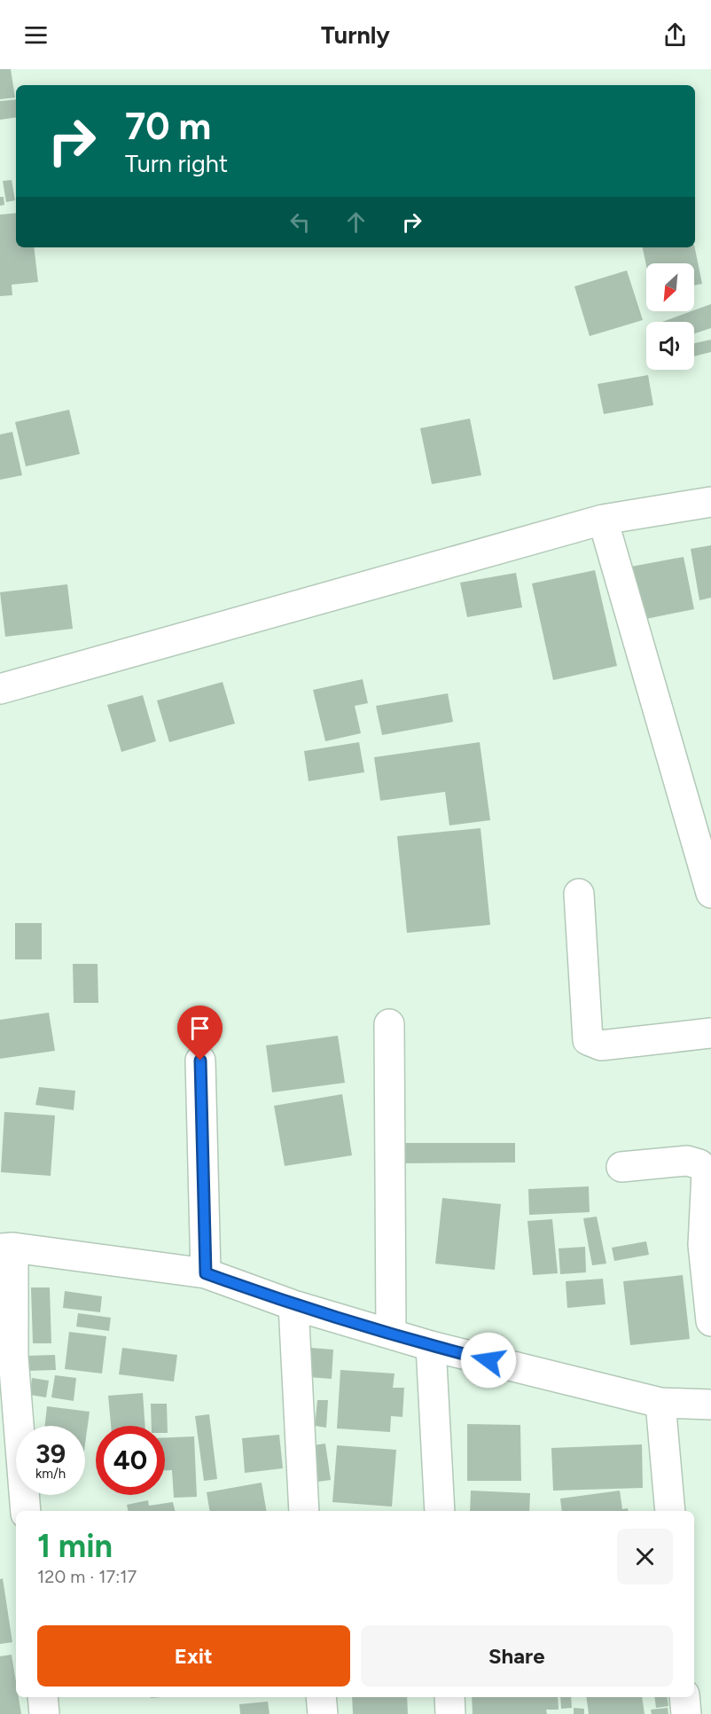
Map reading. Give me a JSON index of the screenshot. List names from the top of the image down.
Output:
{
  "north": "bottom left",
  "page": {
    "header": "Turnly",
    "turn": ["70 m", "Turn right"],
    "speed": "39 km/h",
    "limit": "40",
    "heading": ["1 min", "120 m · 17:17"],
    "buttons": ["Exit", "Share"]
  }
}
